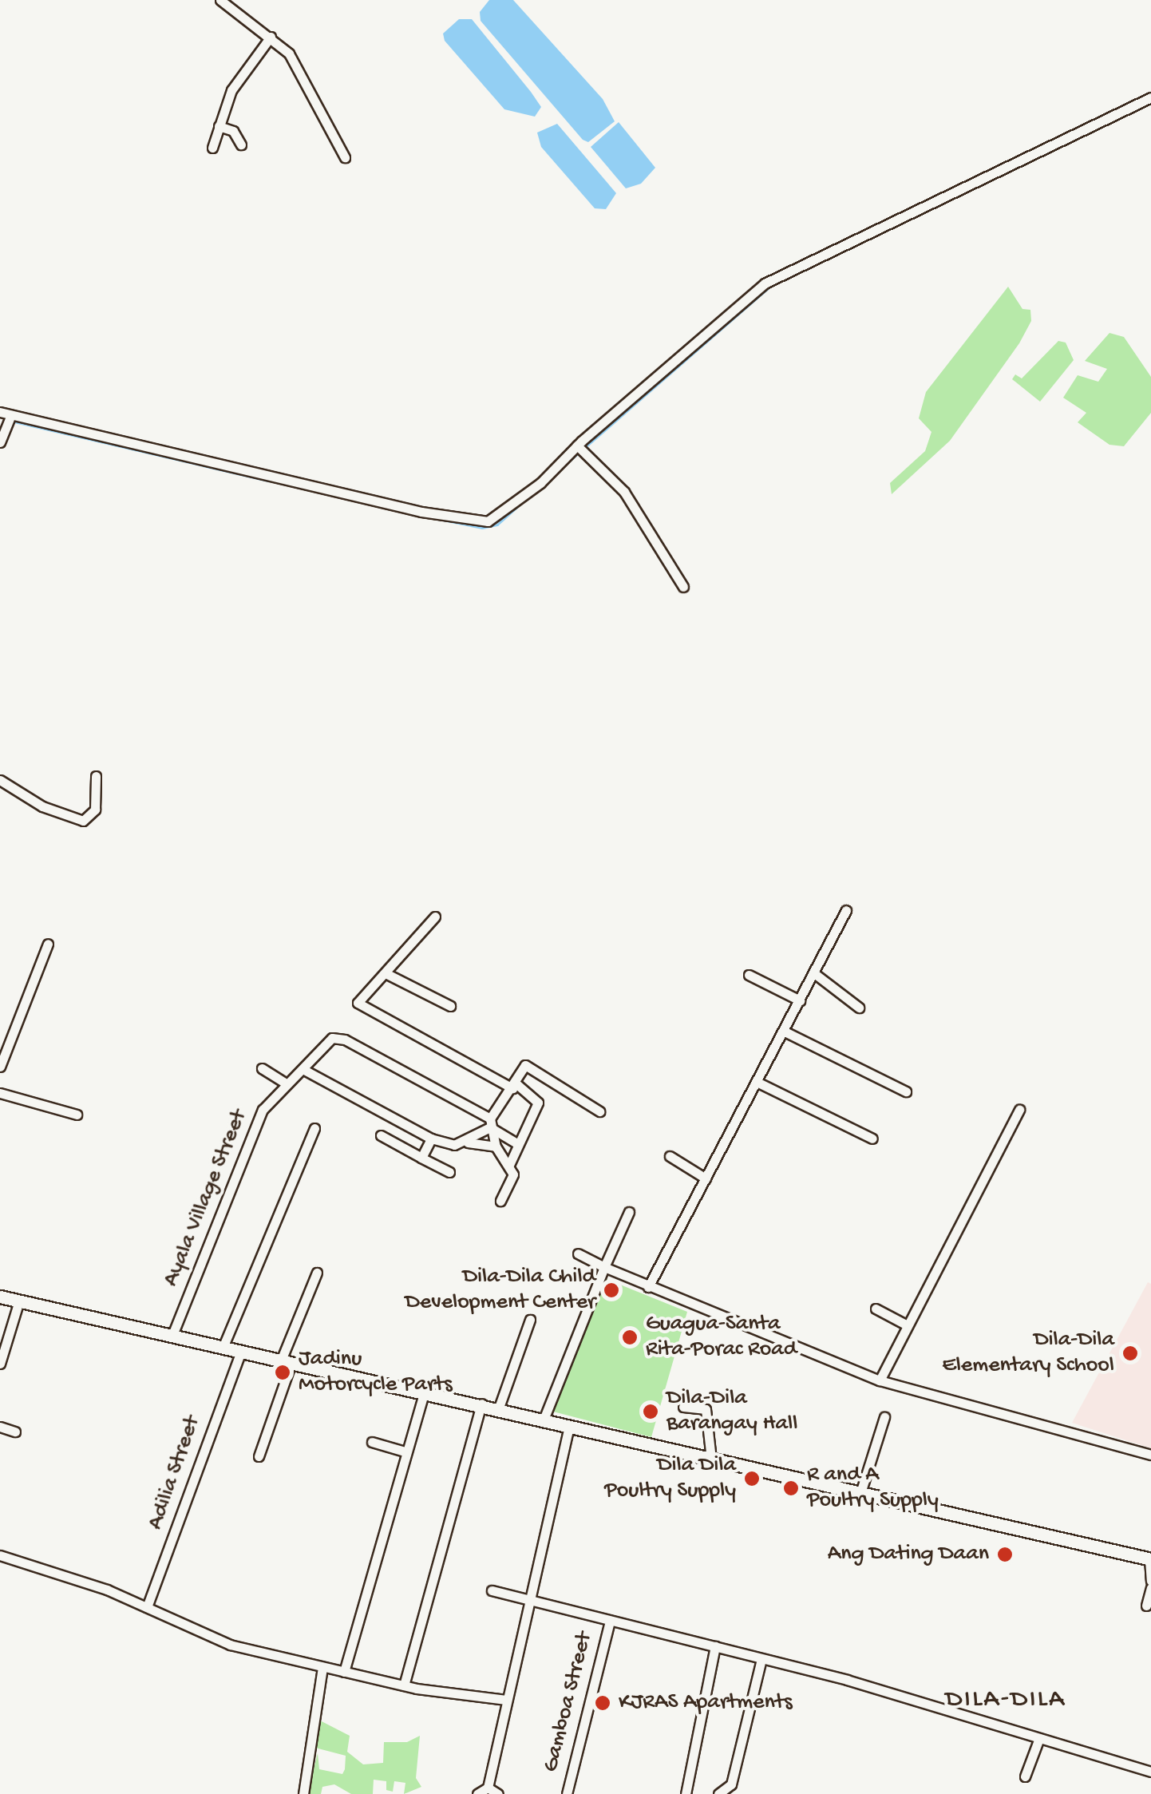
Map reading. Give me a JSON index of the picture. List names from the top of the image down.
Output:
{
  "streets": {
    "street": ["Ayala Village Street", "Adilia Street", "Gamboa Street"]
  },
  "districts": ["DILA-DILA"],
  "places": [
    "Dila-Dila Child Development Center",
    "Guagua-Santa Rita-Porac Road",
    "Dila-Dila Elementary School",
    "Jadinu Motorcycle Parts",
    "Dila-Dila Barangay Hall",
    "Dila Dila Poultry Supply",
    "R and A Poultry Supply",
    "Ang Dating Daan",
    "KJRAS Apartments"
  ]
}
